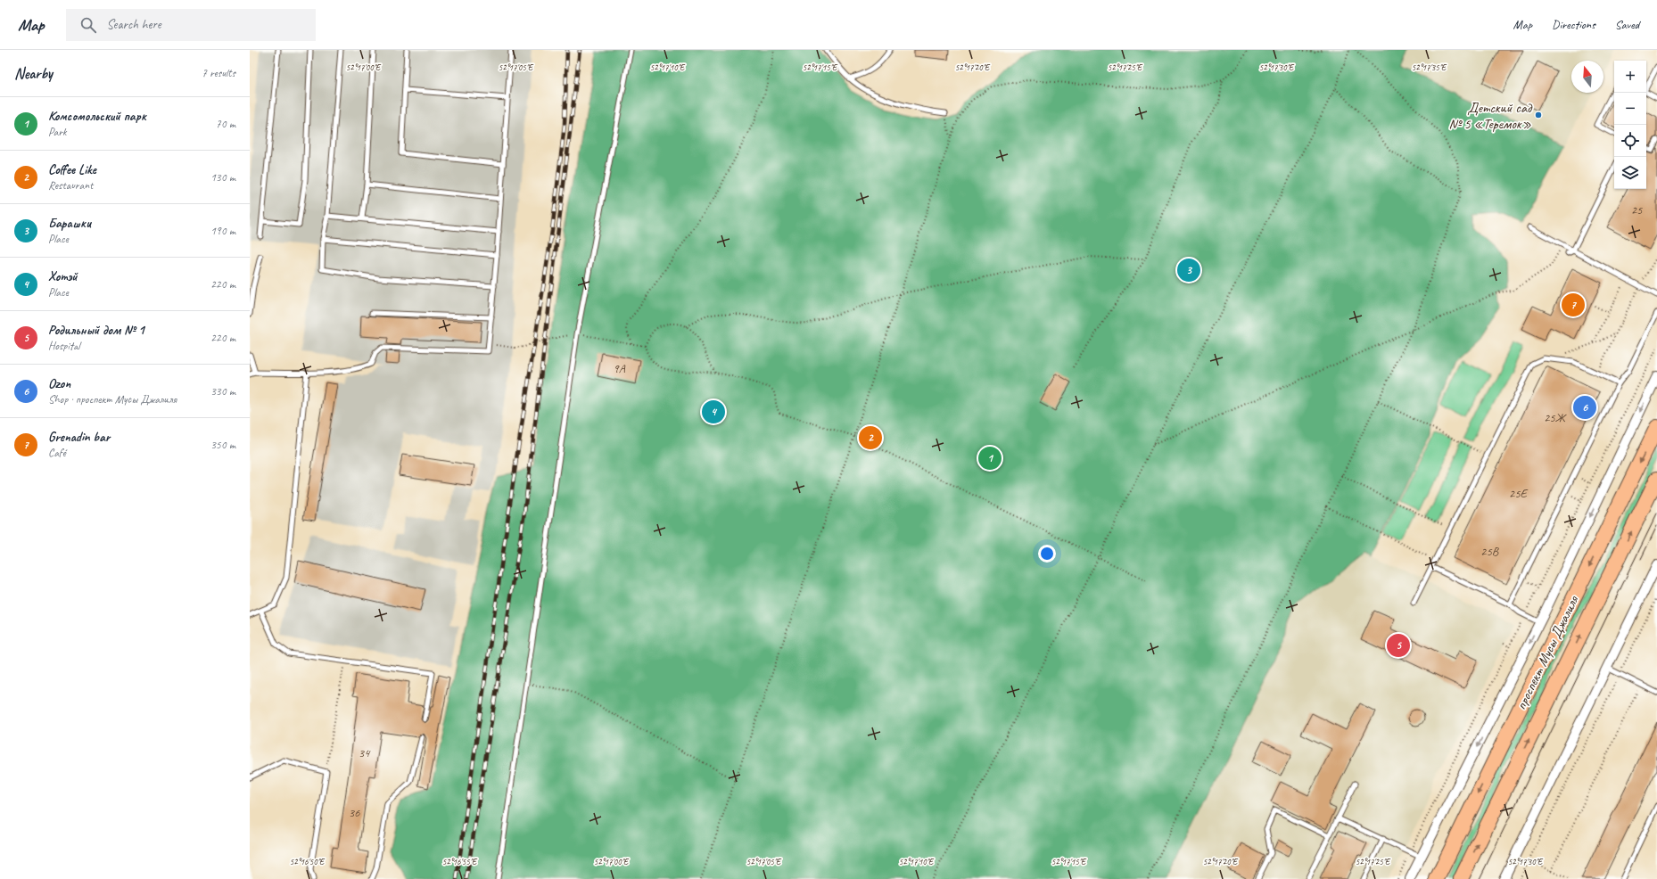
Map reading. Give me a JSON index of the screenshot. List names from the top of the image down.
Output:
{
  "streets": {
    "main road": ["проспект Мусы Джалиля"]
  },
  "places": ["Детский сад № 5 «Теремок»"],
  "house_numbers": [
    "25",
    "9А",
    "25Ж",
    "25Е",
    "25В",
    "34",
    "36"
  ],
  "north": "top",
  "page": {
    "header": "Map",
    "search": "Search here",
    "nav": ["Map", "Directions", "Saved"],
    "heading": ["Nearby", "7 results"],
    "map_buttons": ["+", "−"],
    "list": [
      {
        "mark": "1",
        "name": "Комсомольский парк",
        "note": "Park",
        "value": "70 m"
      },
      {
        "mark": "2",
        "name": "Coffee Like",
        "note": "Restaurant",
        "value": "130 m"
      },
      {
        "mark": "3",
        "name": "Барашки",
        "note": "Place",
        "value": "190 m"
      },
      {
        "mark": "4",
        "name": "Хотэй",
        "note": "Place",
        "value": "220 m"
      },
      {
        "mark": "5",
        "name": "Родильный дом № 1",
        "note": "Hospital",
        "value": "220 m"
      },
      {
        "mark": "6",
        "name": "Ozon",
        "note": "Shop · проспект Мусы Джалиля",
        "value": "330 m"
      },
      {
        "mark": "7",
        "name": "Grenadin bar",
        "note": "Café",
        "value": "350 m"
      }
    ],
    "pins": [
      "3",
      "7",
      "6",
      "4",
      "2",
      "1",
      "5"
    ]
  },
  "coordinates": [
    "52°17'00\"E",
    "52°17'05\"E",
    "52°17'10\"E",
    "52°17'15\"E",
    "52°17'20\"E",
    "52°17'25\"E",
    "52°17'30\"E",
    "52°17'35\"E",
    "52°16'50\"E",
    "52°16'55\"E"
  ]
}
